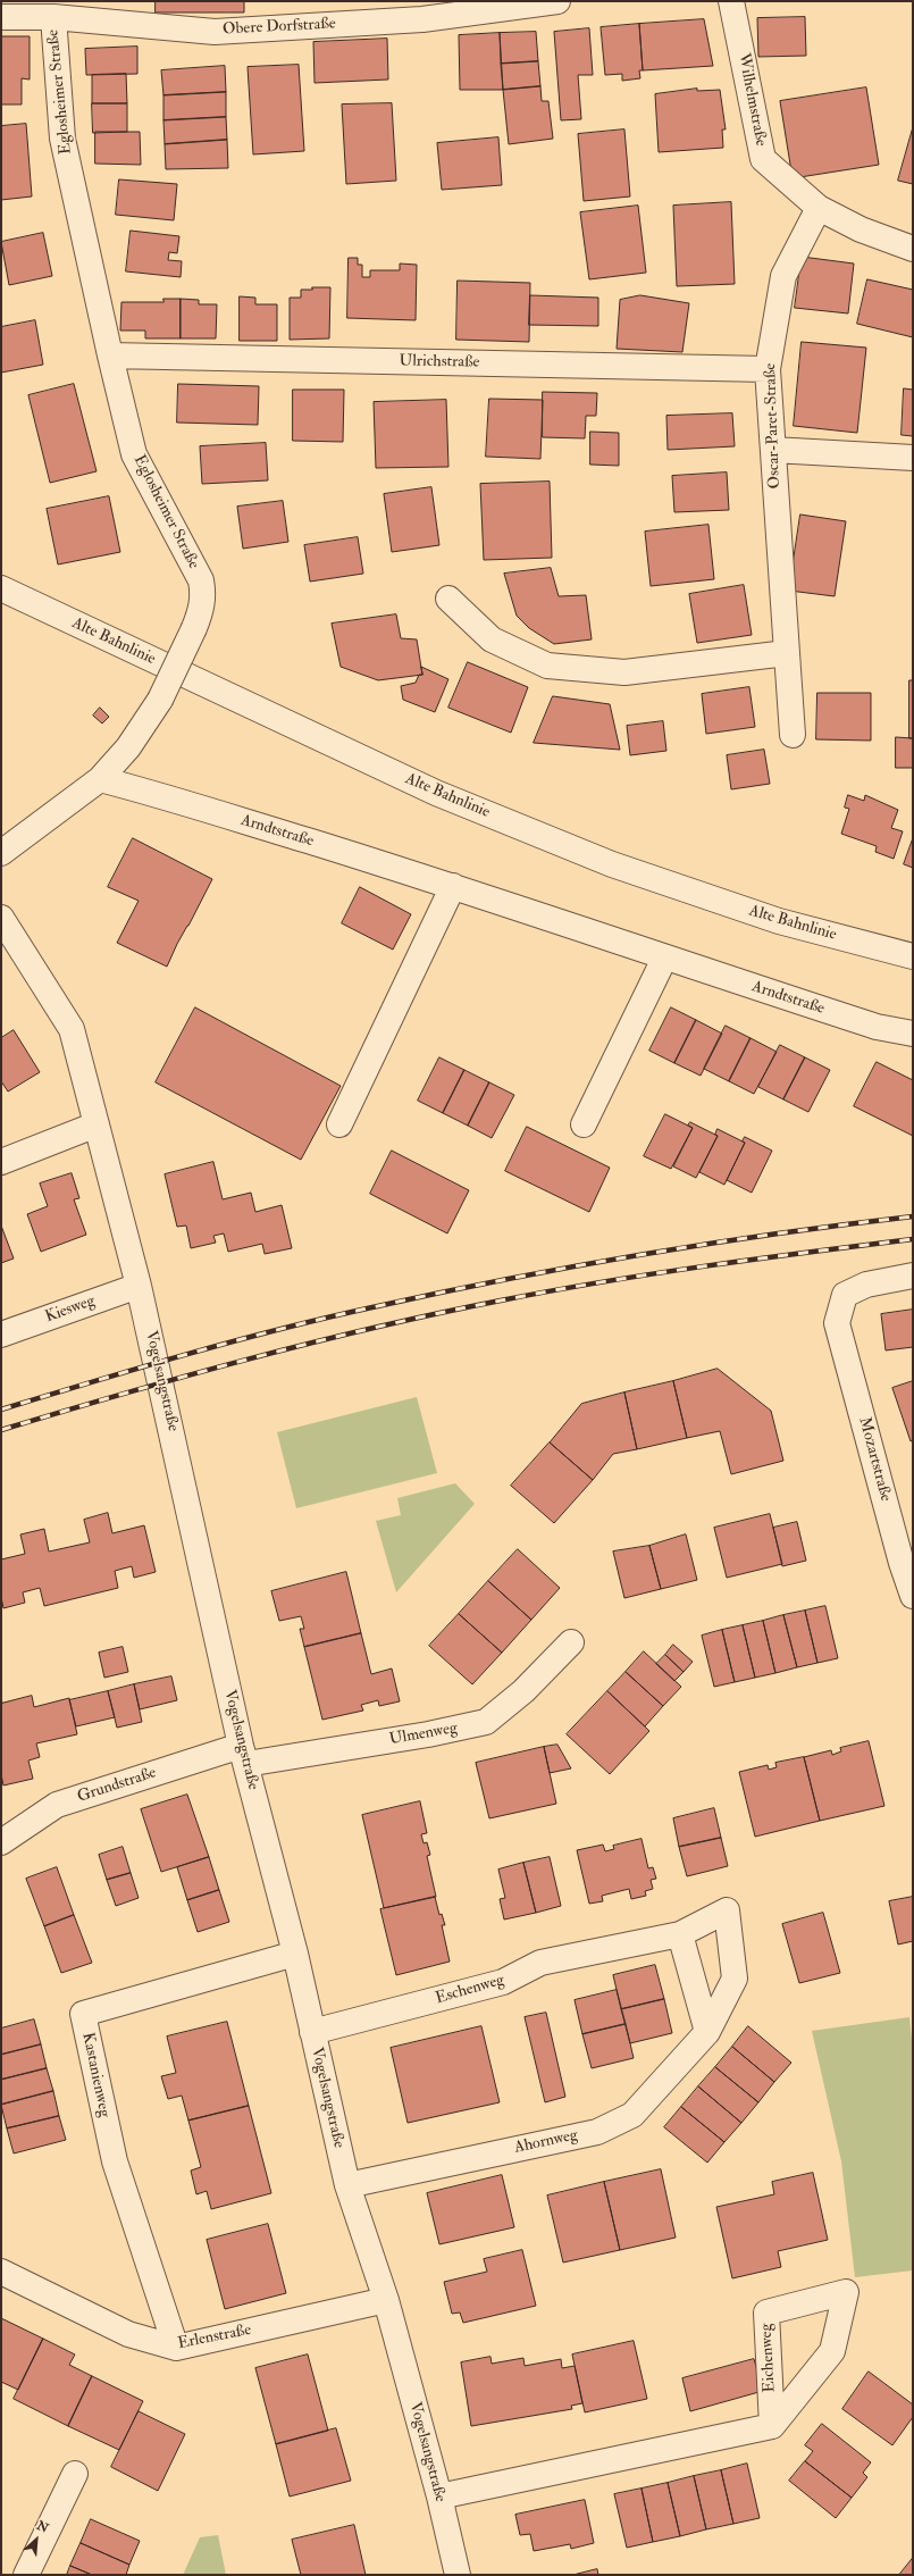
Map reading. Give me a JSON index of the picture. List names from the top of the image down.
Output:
{
  "streets": {
    "street": [
      "Obere Dorfstraße",
      "Eglosheimer Straße",
      "Wilhelmstraße",
      "Ulrichstraße",
      "Oscar-Paret-Straße",
      "Alte Bahnlinie",
      "Arndtstraße",
      "Kiesweg",
      "Vogelsangstraße",
      "Mozartstraße",
      "Ulmenweg",
      "Grundstraße",
      "Eschenweg",
      "Kastanienweg",
      "Ahornweg",
      "Erlenstraße",
      "Eichenweg"
    ]
  },
  "crossings": [
    ["Obere Dorfstraße", "Eglosheimer Straße"],
    ["Eglosheimer Straße", "Ulrichstraße"],
    ["Eglosheimer Straße", "Arndtstraße"],
    ["Wilhelmstraße", "Oscar-Paret-Straße"],
    ["Ulrichstraße", "Oscar-Paret-Straße"],
    ["Kiesweg", "Vogelsangstraße"],
    ["Vogelsangstraße", "Ulmenweg"],
    ["Vogelsangstraße", "Grundstraße"],
    ["Vogelsangstraße", "Eschenweg"],
    ["Vogelsangstraße", "Kastanienweg"],
    ["Vogelsangstraße", "Ahornweg"],
    ["Vogelsangstraße", "Erlenstraße"],
    ["Ulmenweg", "Grundstraße"],
    ["Eschenweg", "Ahornweg"],
    ["Kastanienweg", "Erlenstraße"]
  ],
  "north": "top right"
}
